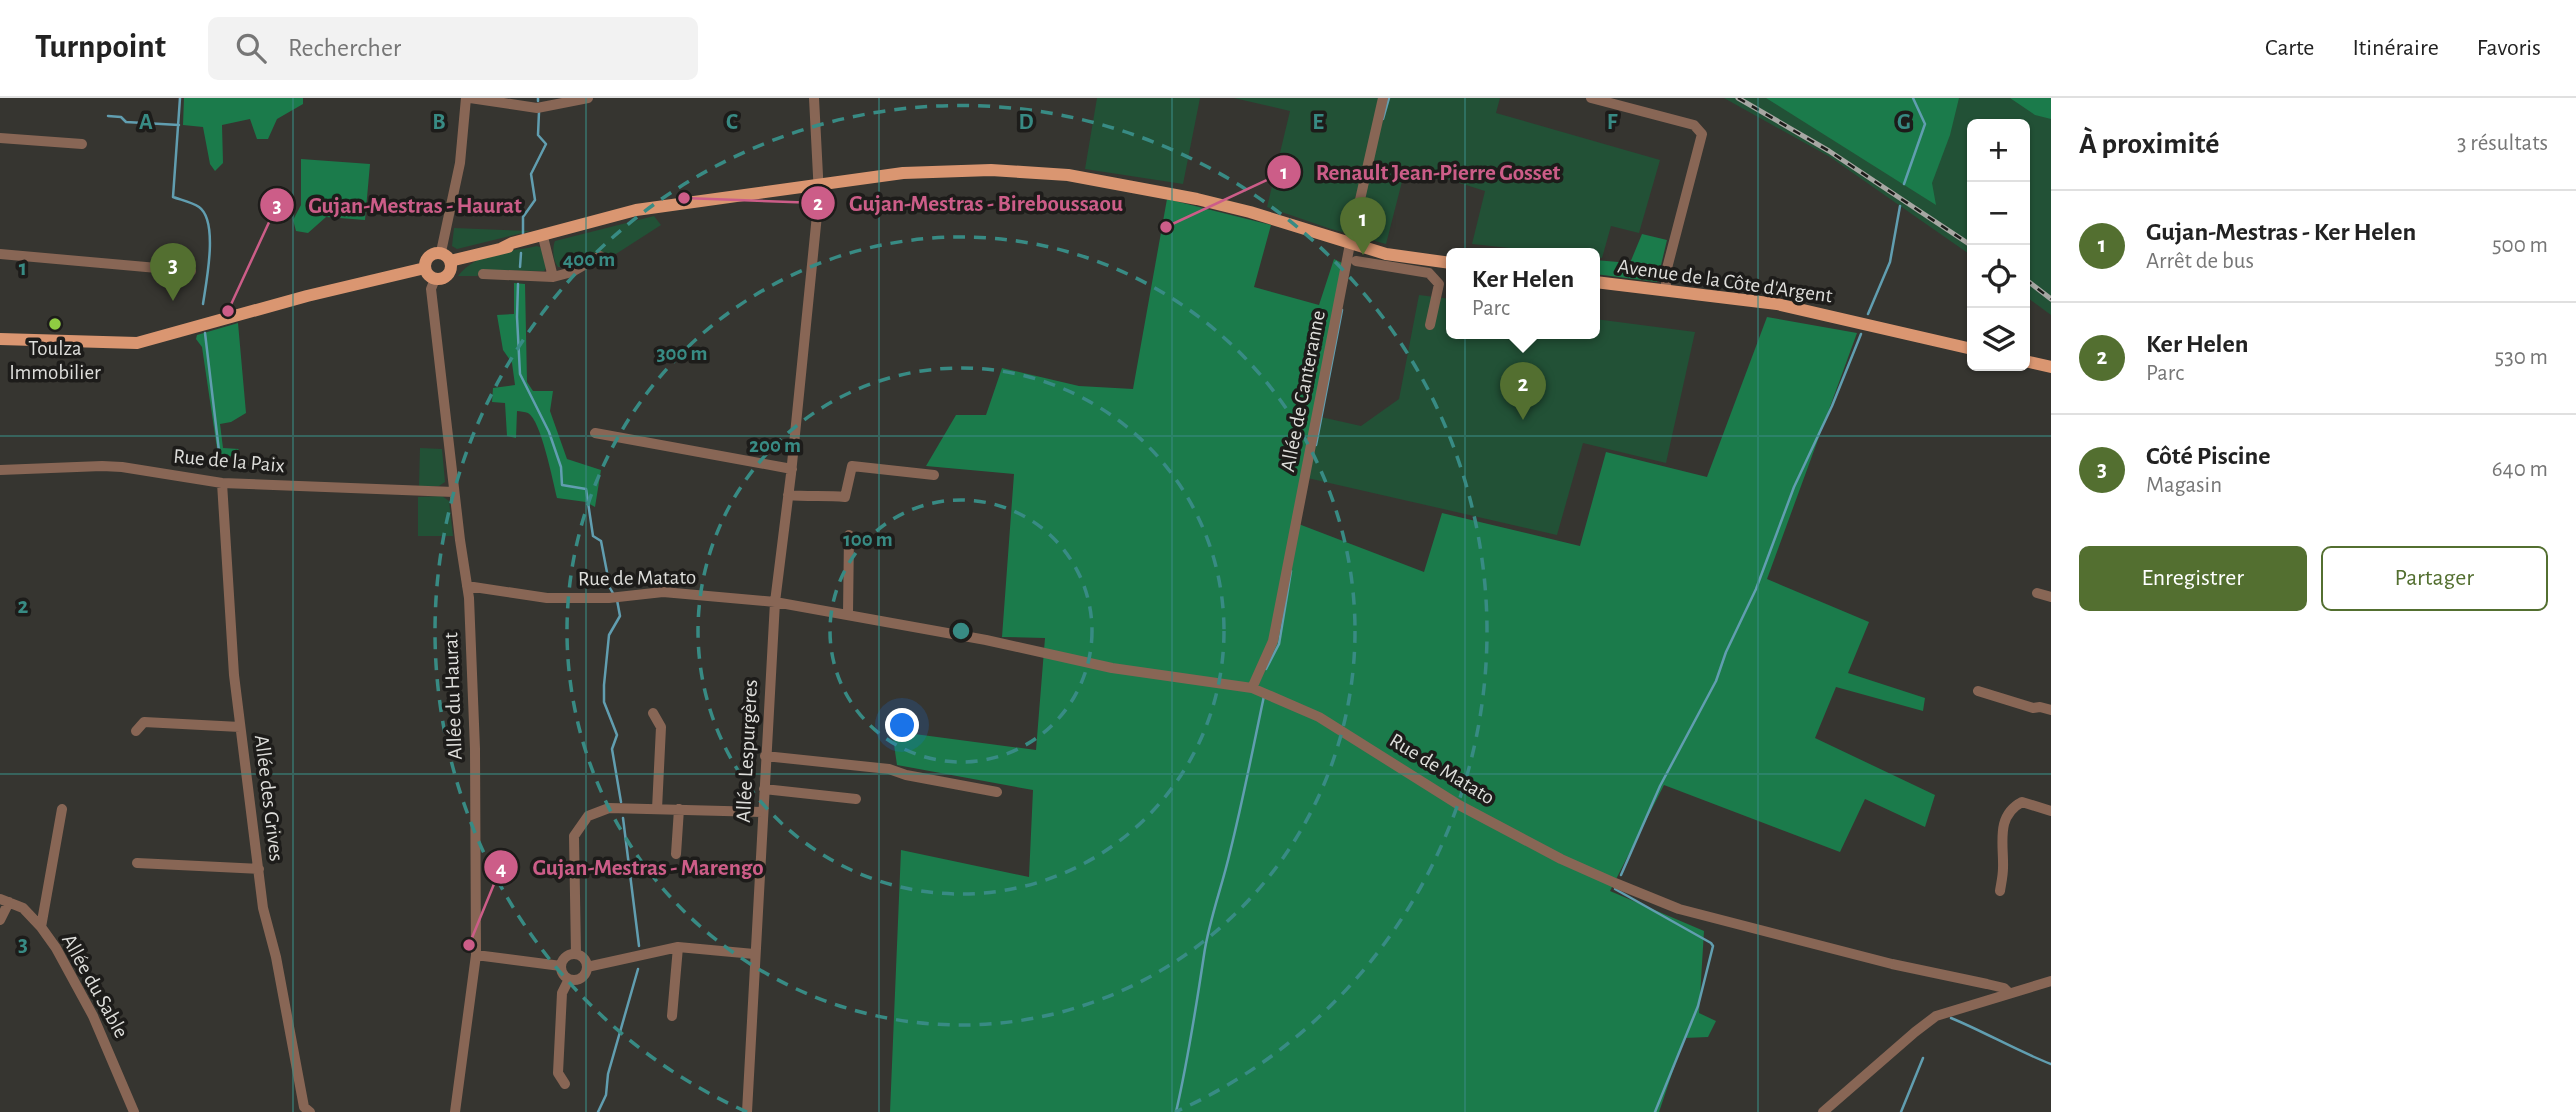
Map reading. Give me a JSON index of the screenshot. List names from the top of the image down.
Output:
{
  "streets": {
    "main road": ["Avenue de la Côte d'Argent"],
    "street": [
      "Allée de Canteranne",
      "Rue de la Paix",
      "Rue de Matato",
      "Allée du Haurat",
      "Allée Lespurgères",
      "Allée des Grives",
      "Allée du Sable"
    ]
  },
  "crossings": [
    ["Allée de Canteranne", "Rue de Matato"],
    ["Rue de la Paix", "Allée du Haurat"],
    ["Rue de la Paix", "Allée des Grives"],
    ["Rue de Matato", "Allée du Haurat"],
    ["Rue de Matato", "Allée Lespurgères"]
  ],
  "places": [
    "Gujan-Mestras - Bireboussaou",
    "Renault Jean-Pierre Gosset",
    "Gujan-Mestras - Haurat",
    "Toulza Immobilier",
    "Gujan-Mestras - Marengo"
  ],
  "page": {
    "header": "Turnpoint",
    "search": "Rechercher",
    "nav": ["Carte", "Itinéraire", "Favoris"],
    "heading": ["À proximité", "3 résultats"],
    "map_buttons": ["+", "−"],
    "list": [
      {
        "mark": "1",
        "name": "Gujan-Mestras - Ker Helen",
        "note": "Arrêt de bus",
        "value": "500 m"
      },
      {
        "mark": "2",
        "name": "Ker Helen",
        "note": "Parc",
        "value": "530 m"
      },
      {
        "mark": "3",
        "name": "Côté Piscine",
        "note": "Magasin",
        "value": "640 m"
      }
    ],
    "pins": ["1", "3", "2"],
    "popup": ["Ker Helen", "Parc"],
    "buttons": ["Enregistrer", "Partager"]
  },
  "grid": {
    "columns": [
      "A",
      "B",
      "C",
      "D",
      "E",
      "F",
      "G"
    ],
    "rows": ["1", "2", "3"]
  },
  "rings": [
    "400 m",
    "300 m",
    "200 m",
    "100 m"
  ]
}
